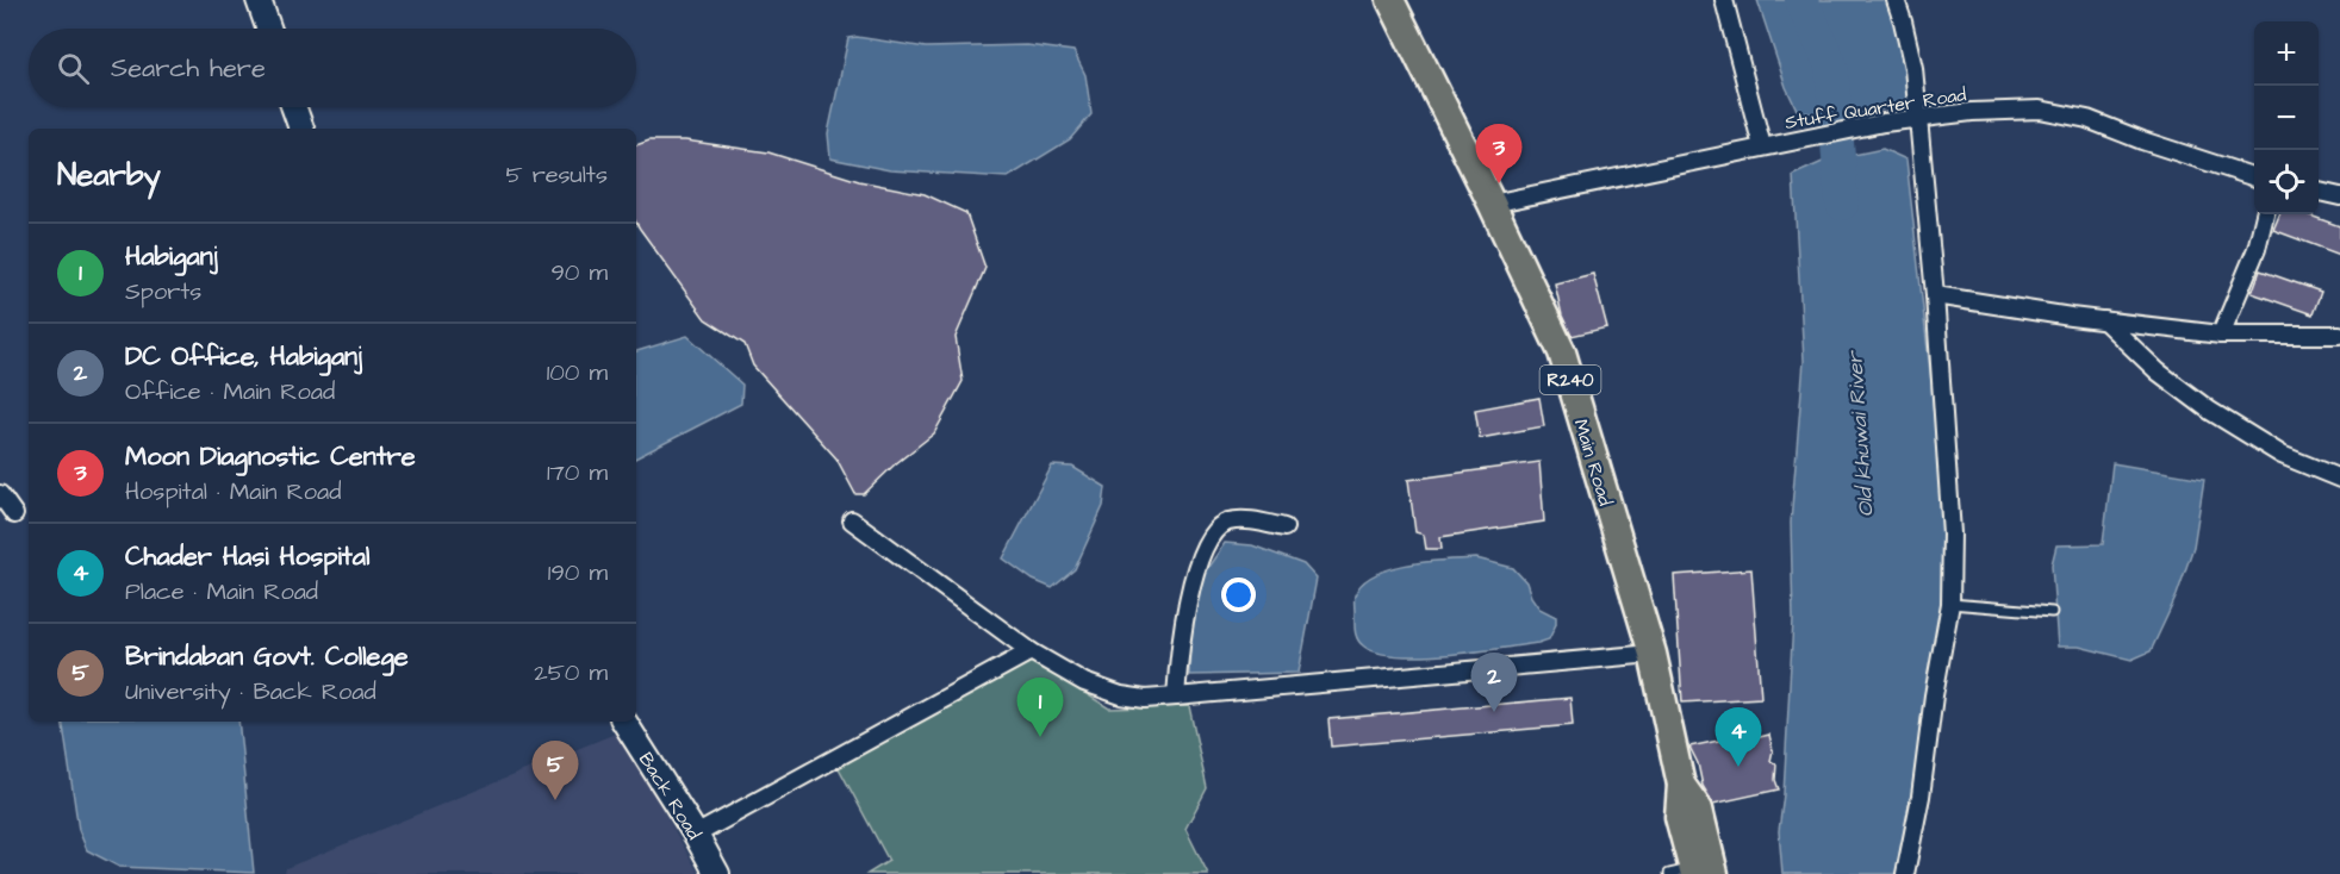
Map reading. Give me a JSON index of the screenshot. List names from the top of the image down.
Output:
{
  "streets": {
    "main road": ["R240", "Main Road"],
    "street": ["Stuff Quarter Road", "Back Road"]
  },
  "crossings": [
    ["Stuff Quarter Road", "Main Road"]
  ],
  "water": ["Old khuwai River"],
  "page": {
    "map_buttons": ["+", "−"],
    "search": "Search here",
    "pins": [
      "3",
      "2",
      "1",
      "4",
      "5"
    ],
    "heading": ["Nearby", "5 results"],
    "list": [
      {
        "mark": "1",
        "name": "Habiganj",
        "note": "Sports",
        "value": "90 m"
      },
      {
        "mark": "2",
        "name": "DC Office, Habiganj",
        "note": "Office · Main Road",
        "value": "100 m"
      },
      {
        "mark": "3",
        "name": "Moon Diagnostic Centre",
        "note": "Hospital · Main Road",
        "value": "170 m"
      },
      {
        "mark": "4",
        "name": "Chader Hasi Hospital",
        "note": "Place · Main Road",
        "value": "190 m"
      },
      {
        "mark": "5",
        "name": "Brindaban Govt. College",
        "note": "University · Back Road",
        "value": "250 m"
      }
    ]
  }
}
